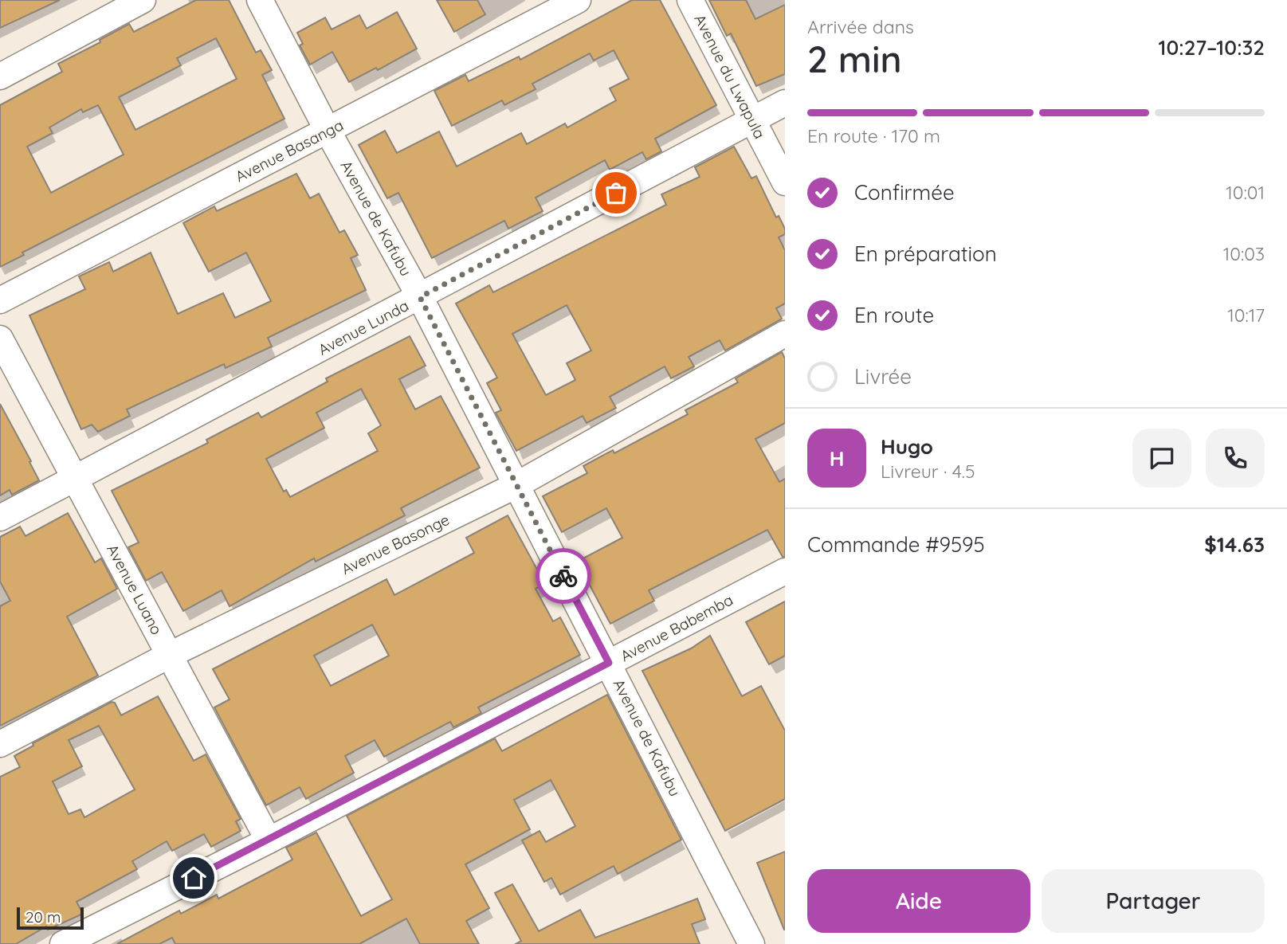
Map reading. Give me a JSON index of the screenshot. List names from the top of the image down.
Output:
{
  "streets": {
    "street": [
      "Avenue du Lwapula",
      "Avenue Basanga",
      "Avenue de Kafubu",
      "Avenue Lunda",
      "Avenue Basonge",
      "Avenue Luano",
      "Avenue Babemba"
    ]
  },
  "crossings": [
    ["Avenue du Lwapula", "Avenue Lunda"],
    ["Avenue Basanga", "Avenue de Kafubu"],
    ["Avenue de Kafubu", "Avenue Lunda"],
    ["Avenue de Kafubu", "Avenue Basonge"],
    ["Avenue de Kafubu", "Avenue Babemba"],
    ["Avenue Lunda", "Avenue Luano"],
    ["Avenue Basonge", "Avenue Luano"],
    ["Avenue Luano", "Avenue Babemba"]
  ],
  "scale_bar": "20 m",
  "page": {
    "heading": ["2 min", "Arrivée dans", "10:27–10:32"],
    "panel": [
      "Hugo",
      "Livreur · 4.5",
      "Commande #9595",
      "$14.63"
    ],
    "bar": "En route · 170 m",
    "list": [
      ["Confirmée", "10:01"],
      ["En préparation", "10:03"],
      ["En route", "10:17"],
      "Livrée"
    ],
    "round": "H",
    "buttons": ["Aide", "Partager"],
    "scale": "20 m"
  }
}
